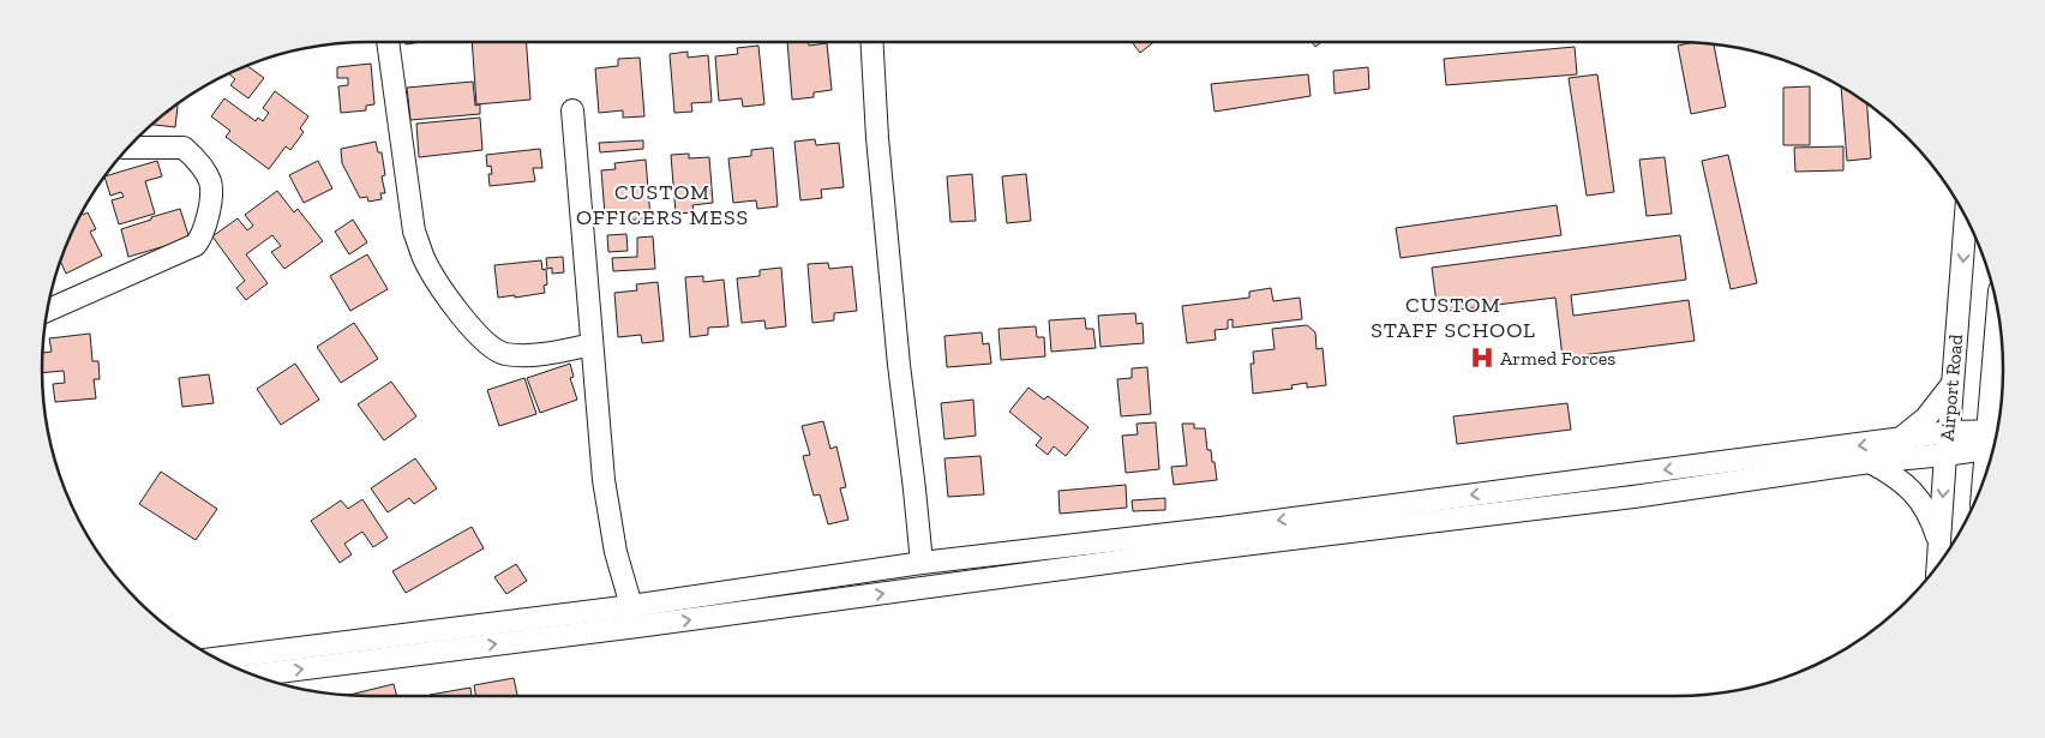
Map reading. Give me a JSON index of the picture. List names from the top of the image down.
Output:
{
  "streets": {
    "street": ["Airport Road"]
  },
  "one_way": ["Airport Road"],
  "districts": ["CUSTOM OFFICERS MESS", "CUSTOM STAFF SCHOOL"],
  "places": {
    "hospital": ["Armed Forces"]
  }
}
